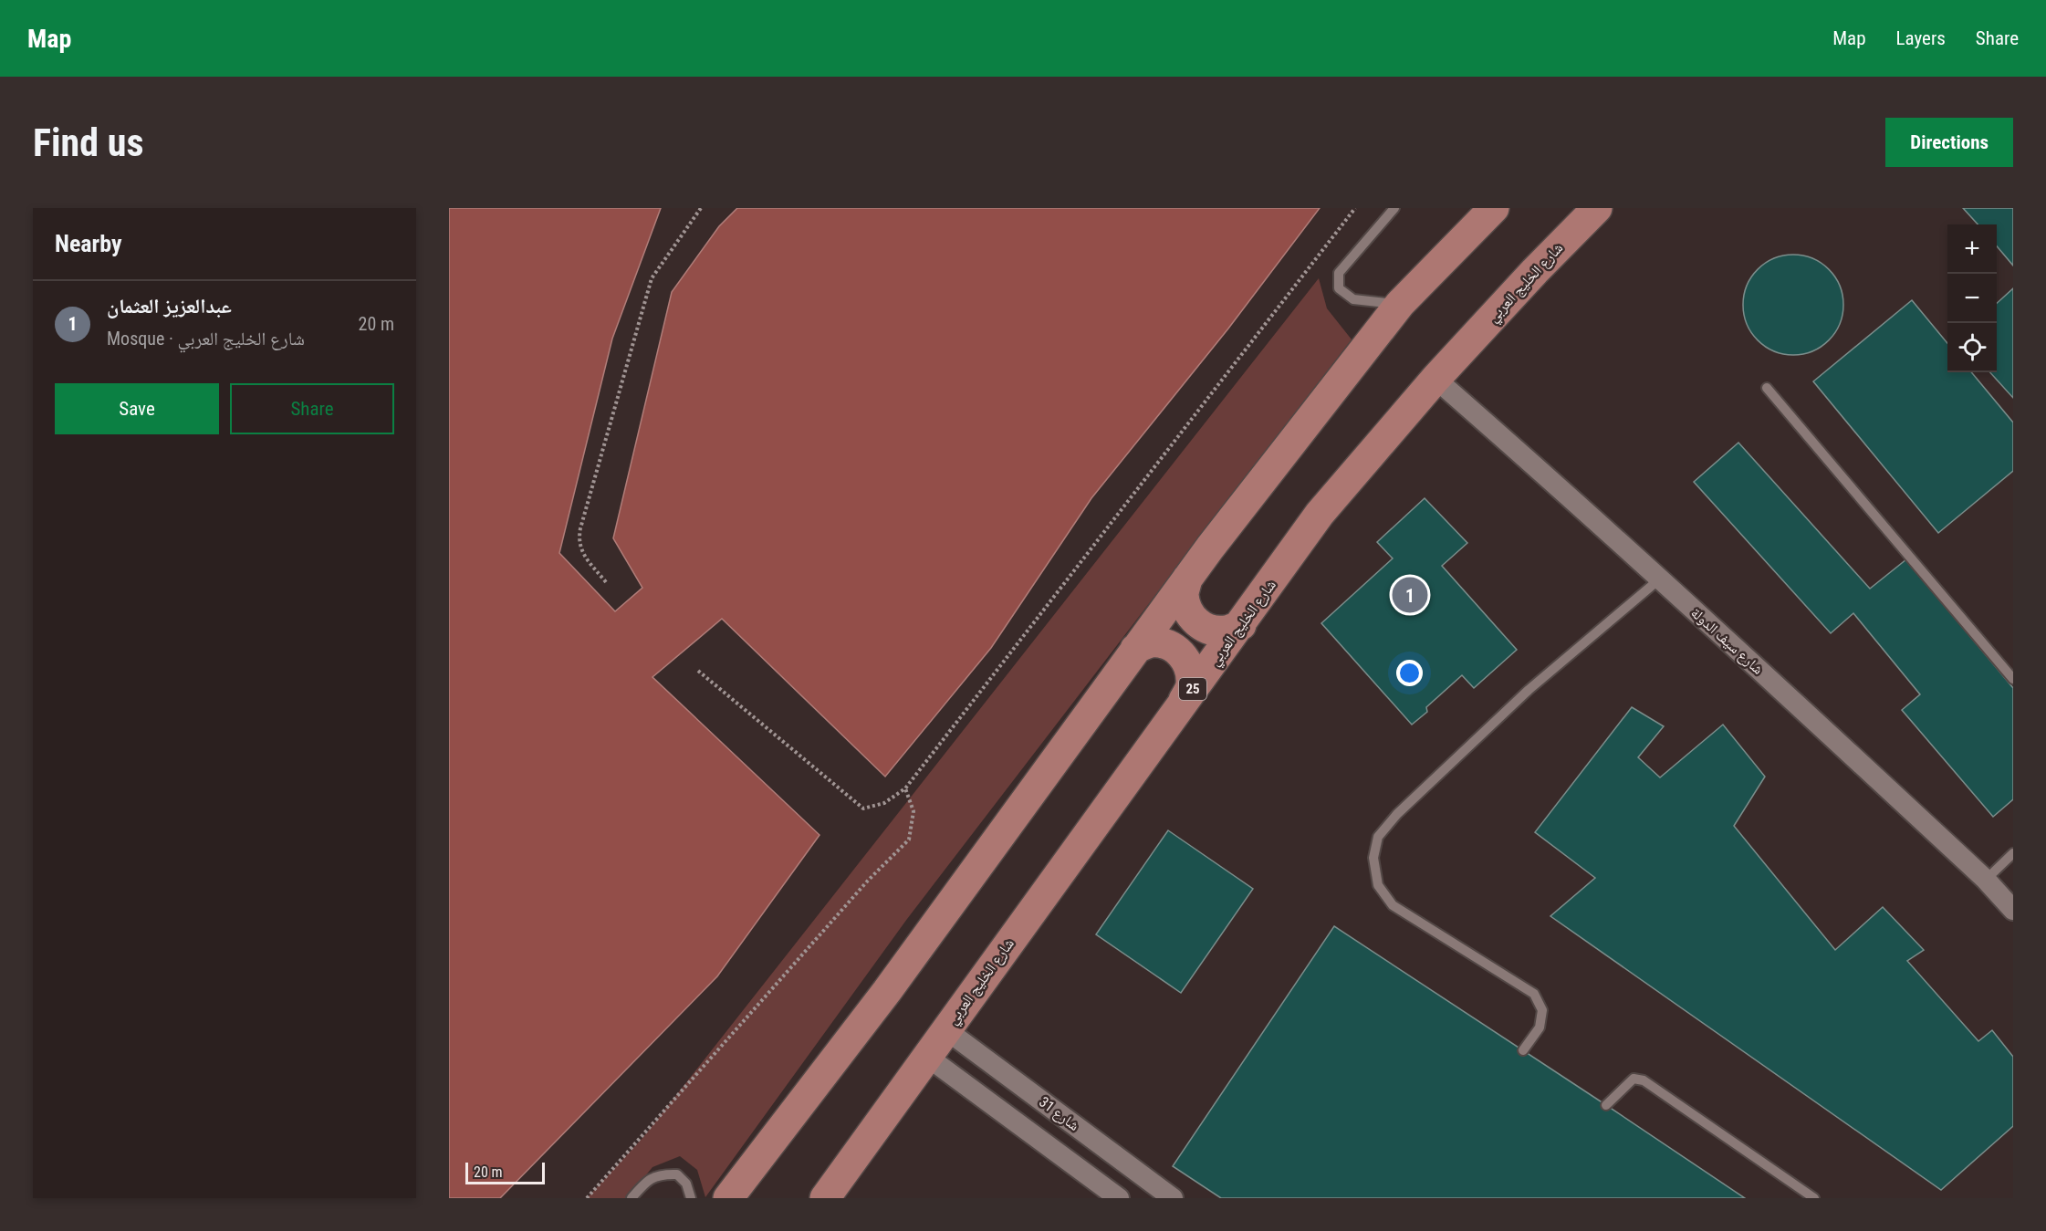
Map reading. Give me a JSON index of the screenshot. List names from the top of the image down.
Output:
{
  "streets": {
    "main road": ["شارع الخليج العربي", "25"],
    "street": ["شارع سيف الدولة", "شارع 31"]
  },
  "crossings": [
    ["شارع الخليج العربي", "شارع سيف الدولة"],
    ["شارع الخليج العربي", "شارع 31"]
  ],
  "scale_bar": "20 m",
  "page": {
    "header": "Map",
    "nav": ["Map", "Layers", "Share"],
    "buttons": [
      "Directions",
      ["Save", "Share"]
    ],
    "title": "Find us",
    "heading": "Nearby",
    "map_buttons": ["+", "−"],
    "list": [
      {
        "mark": "1",
        "name": "عبدالعزيز العثمان",
        "note": "Mosque · شارع الخليج العربي",
        "value": "20 m"
      }
    ],
    "pins": "1",
    "scale": "20 m"
  }
}
